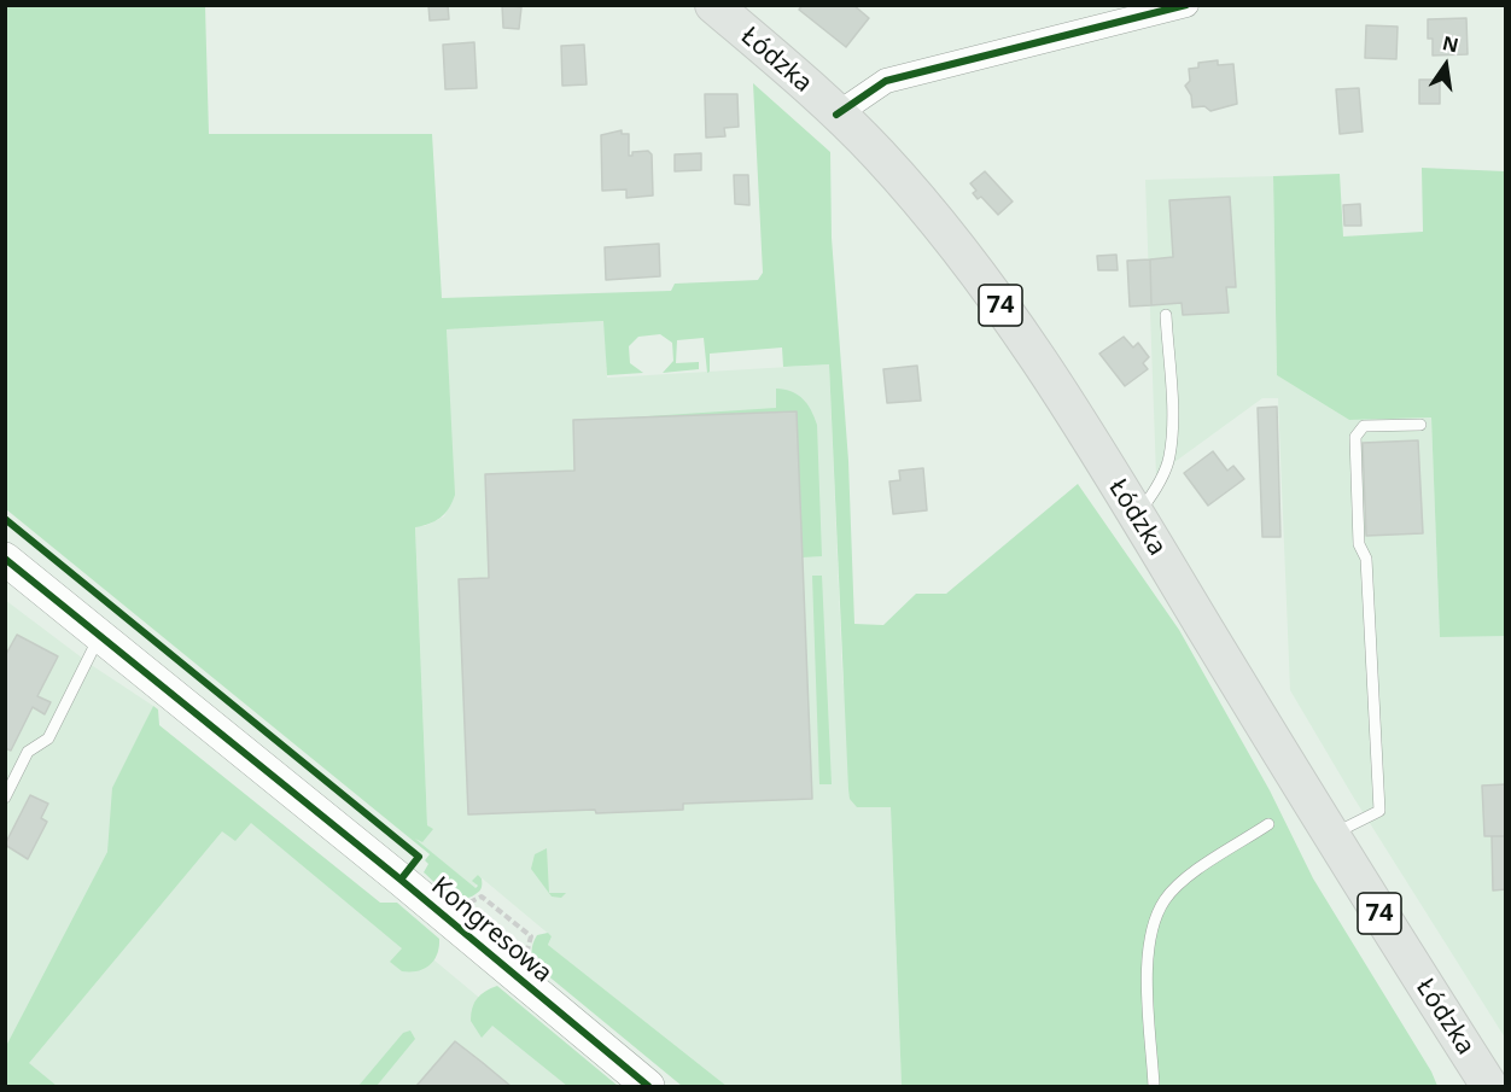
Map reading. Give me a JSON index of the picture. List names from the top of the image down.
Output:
{
  "streets": {
    "main road": ["Łódzka", "74"],
    "street": ["Kongresowa"]
  },
  "north": "top"
}
